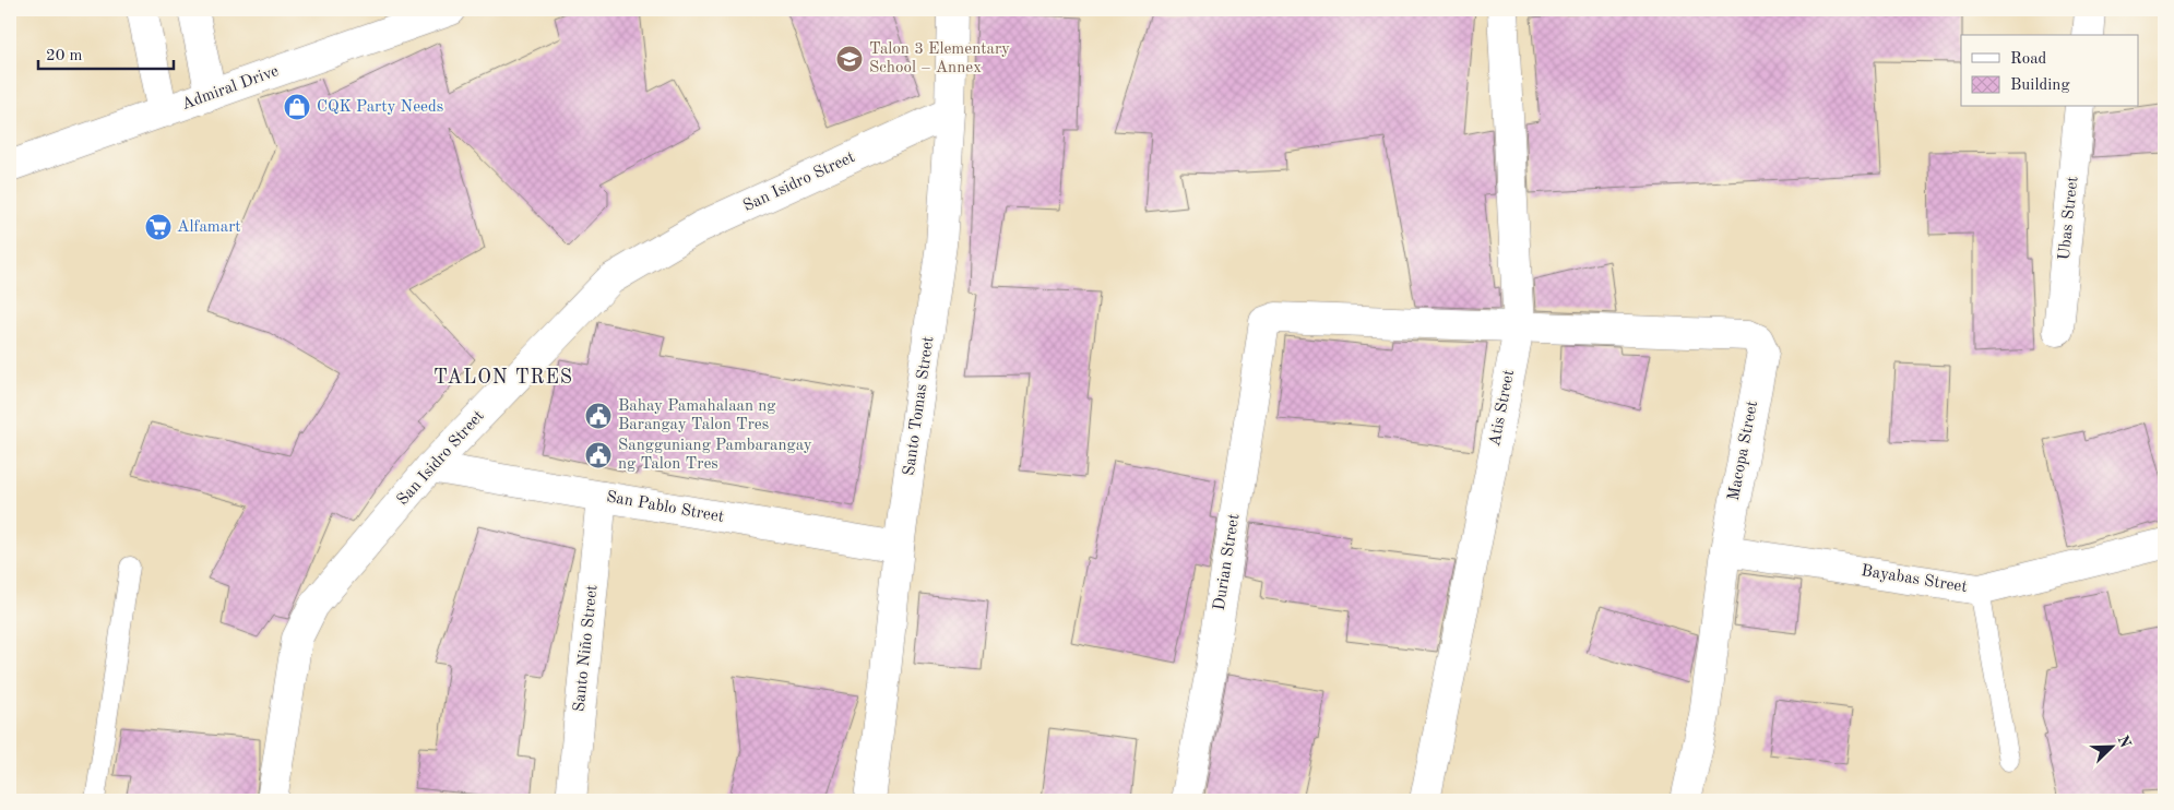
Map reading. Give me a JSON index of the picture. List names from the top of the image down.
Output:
{
  "streets": {
    "street": [
      "Admiral Drive",
      "San Isidro Street",
      "Ubas Street",
      "Santo Tomas Street",
      "Atis Street",
      "Macopa Street",
      "San Pablo Street",
      "Durian Street",
      "Bayabas Street",
      "Santo Niño Street"
    ]
  },
  "crossings": [
    ["San Isidro Street", "Santo Tomas Street"],
    ["San Isidro Street", "San Pablo Street"],
    ["Santo Tomas Street", "San Pablo Street"],
    ["Atis Street", "Macopa Street"],
    ["Atis Street", "Durian Street"],
    ["Macopa Street", "Durian Street"],
    ["Macopa Street", "Bayabas Street"],
    ["San Pablo Street", "Santo Niño Street"]
  ],
  "districts": ["TALON TRES"],
  "places": {
    "school or university": ["Talon 3 Elementary School – Annex"],
    "shop": ["CQK Party Needs"],
    "supermarket": ["Alfamart"],
    "public building": ["Bahay Pamahalaan ng Barangay Talon Tres", "Sangguniang Pambarangay ng Talon Tres"]
  },
  "legend": ["Road", "Building"],
  "scale_bar": "20 m",
  "north": "top right"
}
